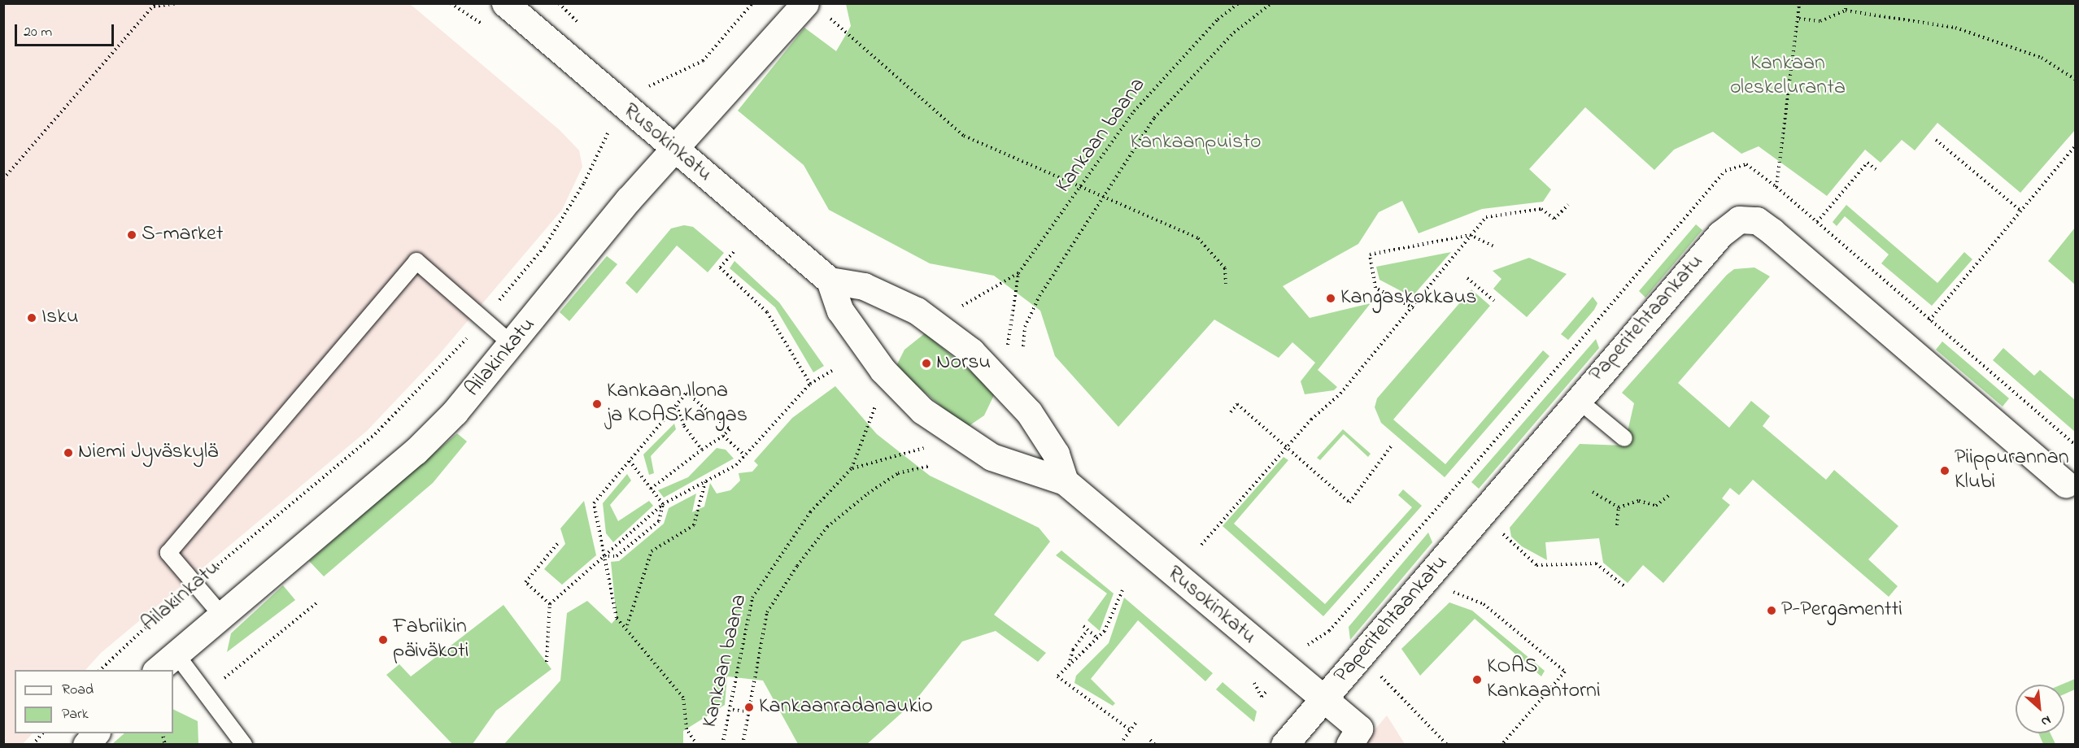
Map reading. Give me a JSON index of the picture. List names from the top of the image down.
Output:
{
  "streets": {
    "street": ["Rusokinkatu", "Paperitehtaankatu", "Ailakinkatu"],
    "path": ["Kankaan baana"]
  },
  "crossings": [
    ["Rusokinkatu", "Paperitehtaankatu"],
    ["Rusokinkatu", "Ailakinkatu"]
  ],
  "parks": ["Kankaan oleskeluranta", "Kankaanpuisto"],
  "places": [
    "S-market",
    "Kangaskokkaus",
    "Isku",
    "Norsu",
    "Kankaan Ilona ja KOAS Kangas",
    "Niemi Jyväskylä",
    "Piippurannan Klubi",
    "P-Pergamentti",
    "Fabriikin päiväkoti",
    "KOAS Kankaantorni",
    "Kankaanradanaukio"
  ],
  "legend": ["Road", "Park"],
  "scale_bar": "20 m",
  "north": "bottom right"
}
